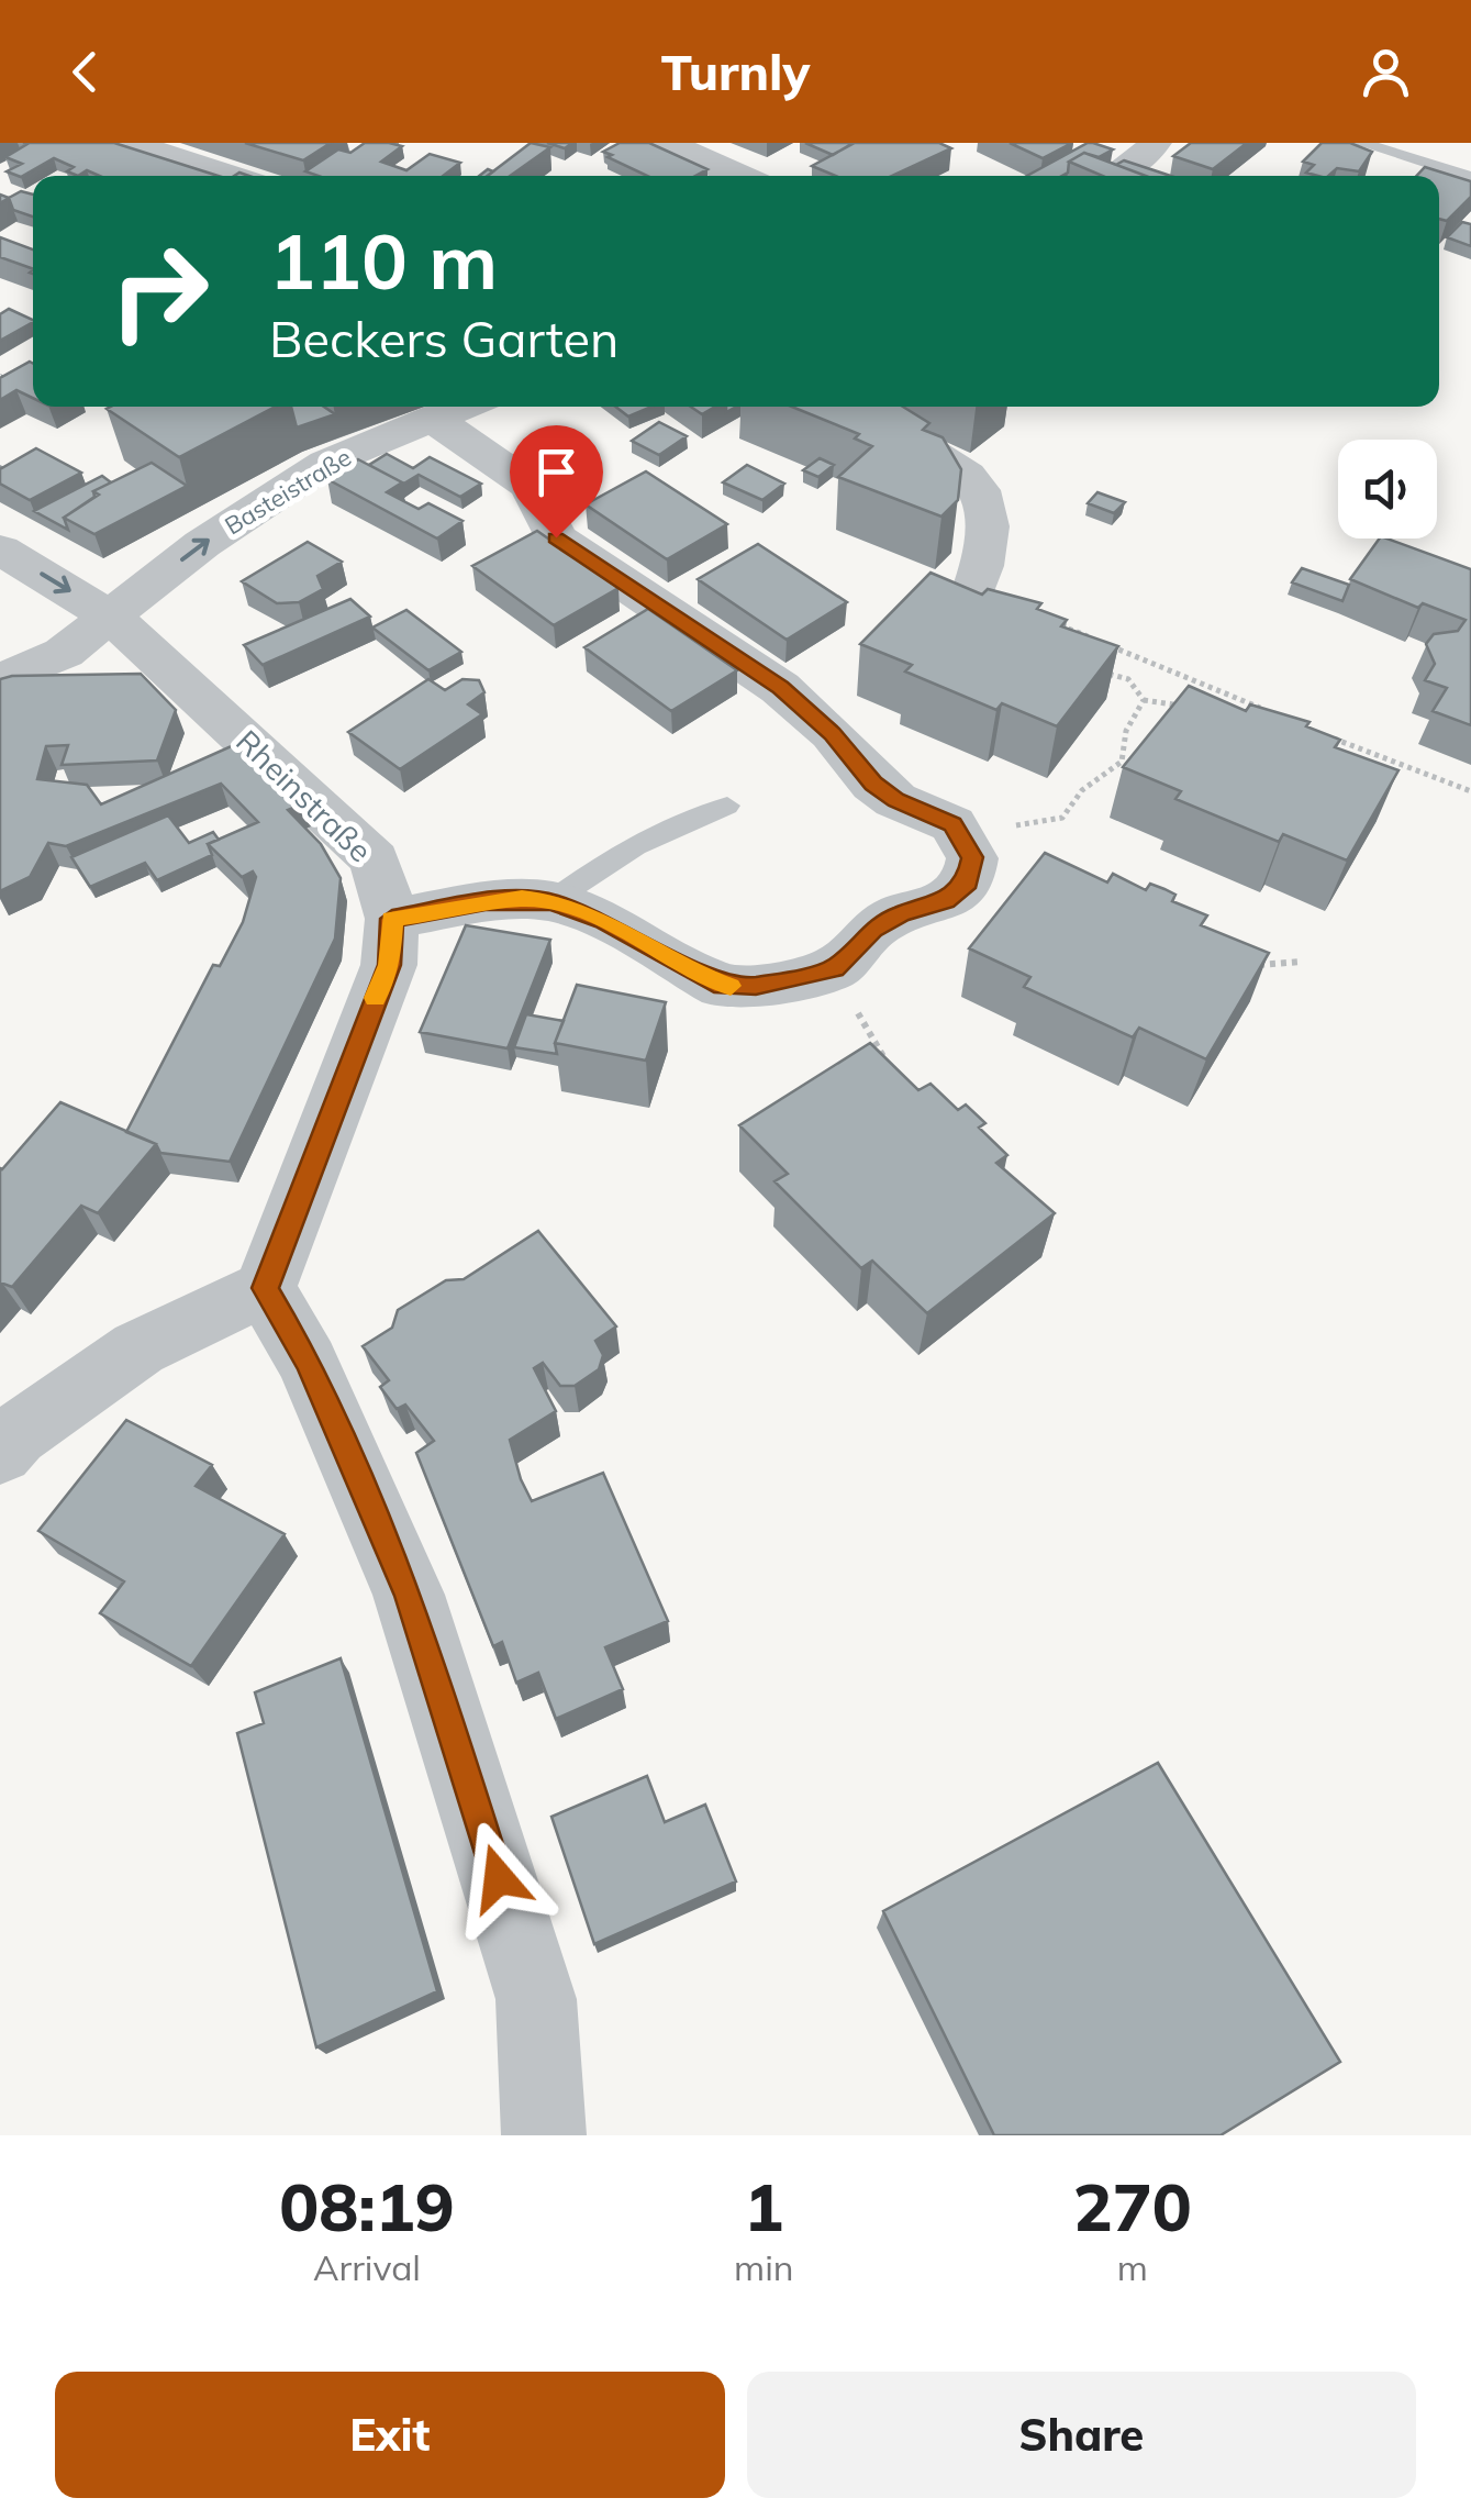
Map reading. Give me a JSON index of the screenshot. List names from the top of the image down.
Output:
{
  "streets": {
    "street": ["Basteistraße", "Rheinstraße"]
  },
  "crossings": [
    ["Basteistraße", "Rheinstraße"]
  ],
  "one_way": ["Basteistraße"],
  "page": {
    "header": "Turnly",
    "turn": ["110 m", "Beckers Garten"],
    "eta": [
      "08:19",
      "Arrival",
      "1",
      "min",
      "270",
      "m"
    ],
    "buttons": ["Exit", "Share"]
  }
}
